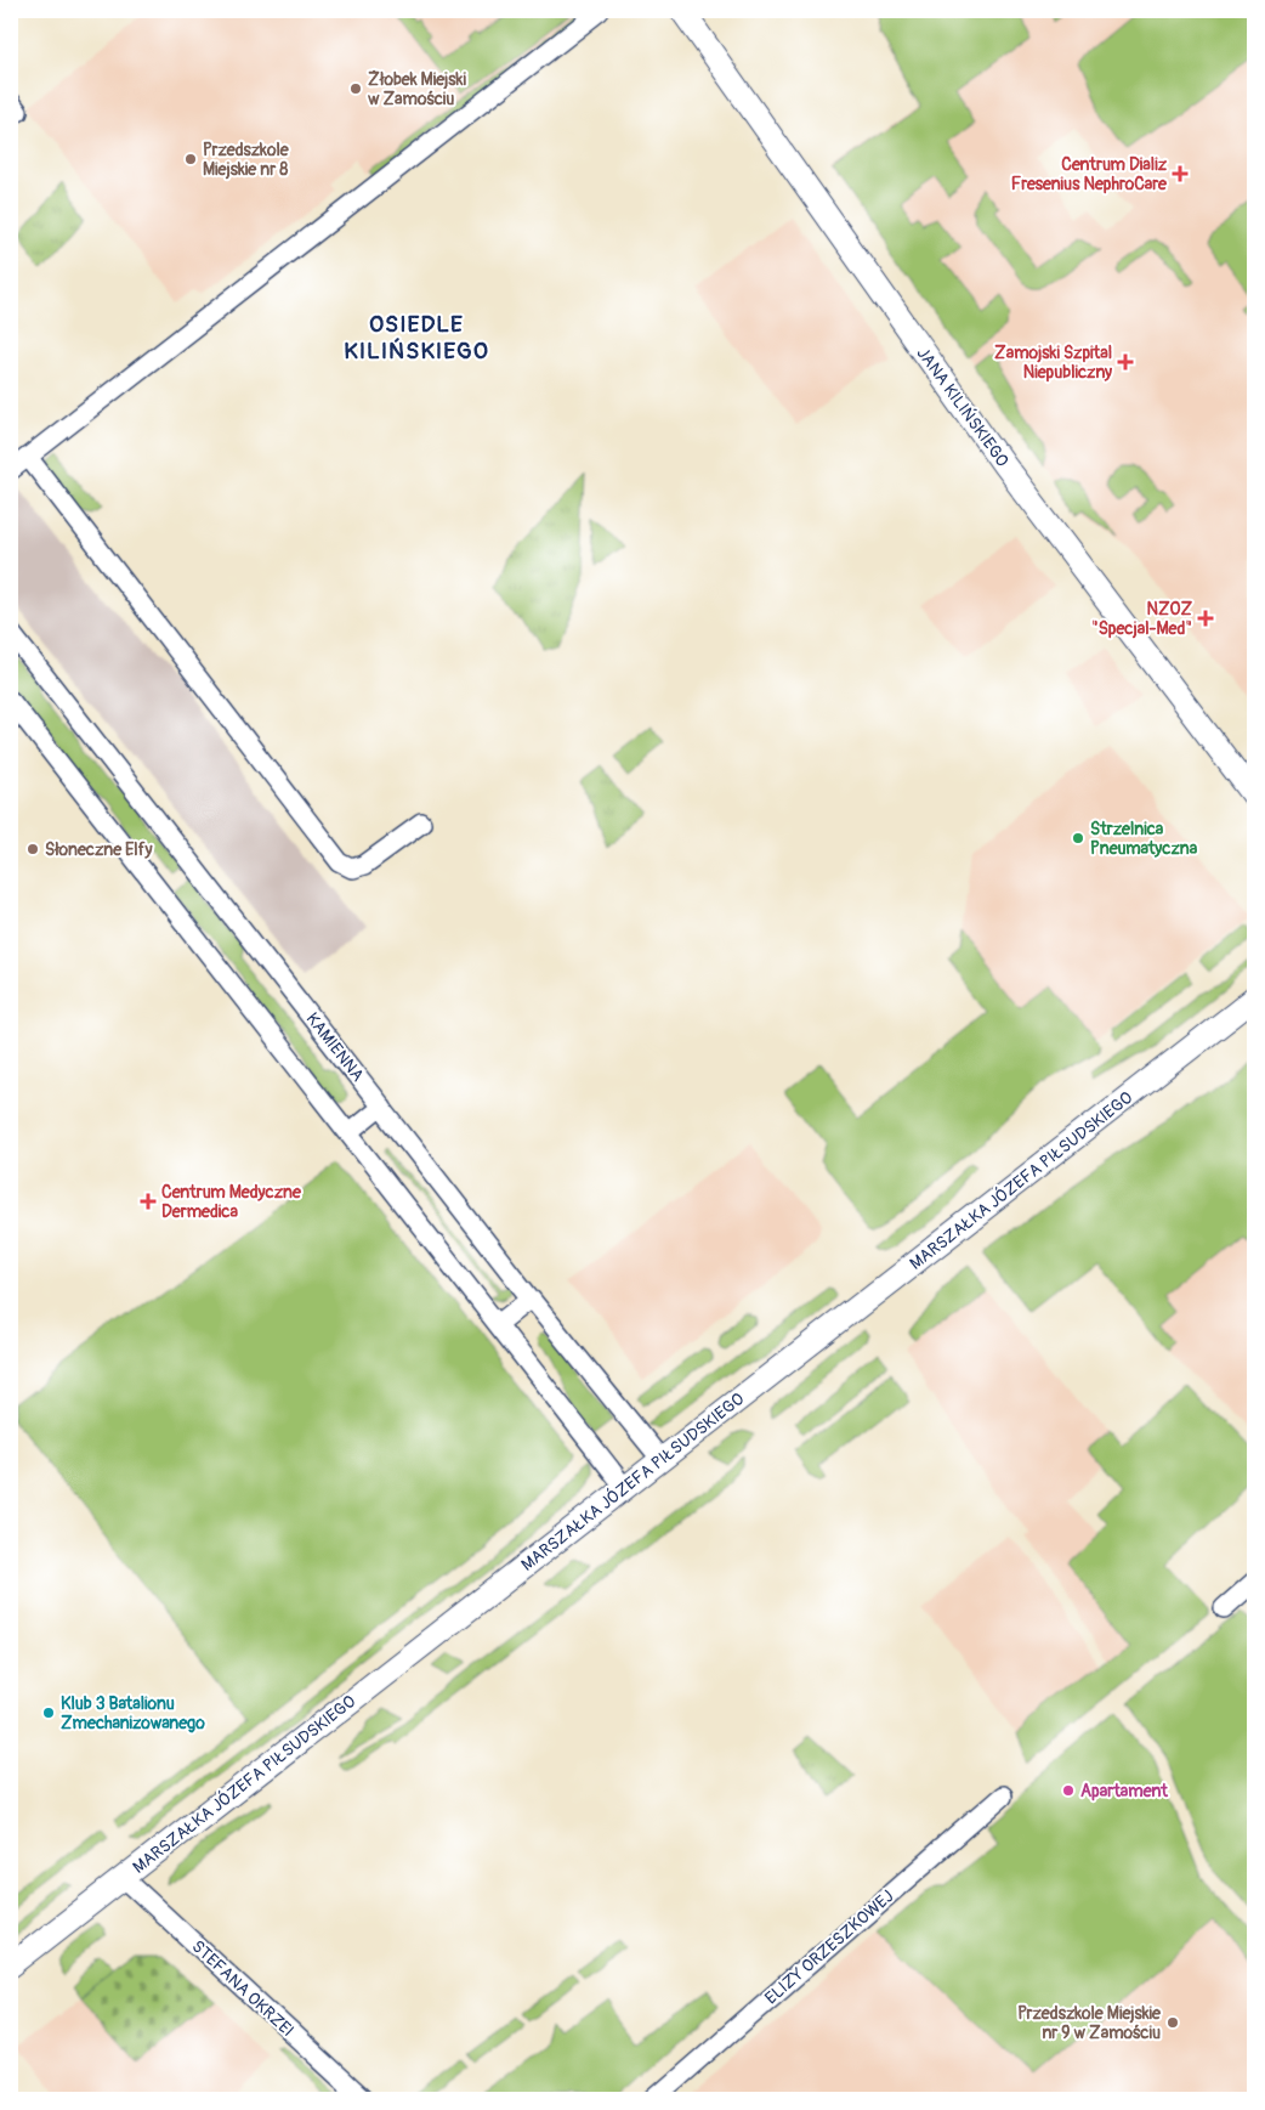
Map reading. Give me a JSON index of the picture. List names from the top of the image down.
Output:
{
  "streets": {
    "street": [
      "JANA KILIŃSKIEGO",
      "KAMIENNA",
      "MARSZAŁKA JÓZEFA PIŁSUDSKIEGO",
      "ELIZY ORZESZKOWEJ",
      "STEFANA OKRZEI"
    ]
  },
  "crossings": [
    ["KAMIENNA", "MARSZAŁKA JÓZEFA PIŁSUDSKIEGO"],
    ["MARSZAŁKA JÓZEFA PIŁSUDSKIEGO", "STEFANA OKRZEI"]
  ],
  "districts": ["OSIEDLE KILIŃSKIEGO"],
  "places": {
    "other": [
      "Żłobek Miejski w Zamościu",
      "Przedszkole Miejskie nr 8",
      "Strzelnica Pneumatyczna",
      "Słoneczne Elfy",
      "Klub 3 Batalionu Zmechanizowanego",
      "Apartament",
      "Przedszkole Miejskie nr 9 w Zamościu"
    ],
    "health": [
      "Centrum Dializ Fresenius NephroCare",
      "Zamojski Szpital Niepubliczny",
      "NZOZ \"Specjal-Med\"",
      "Centrum Medyczne Dermedica"
    ]
  }
}
